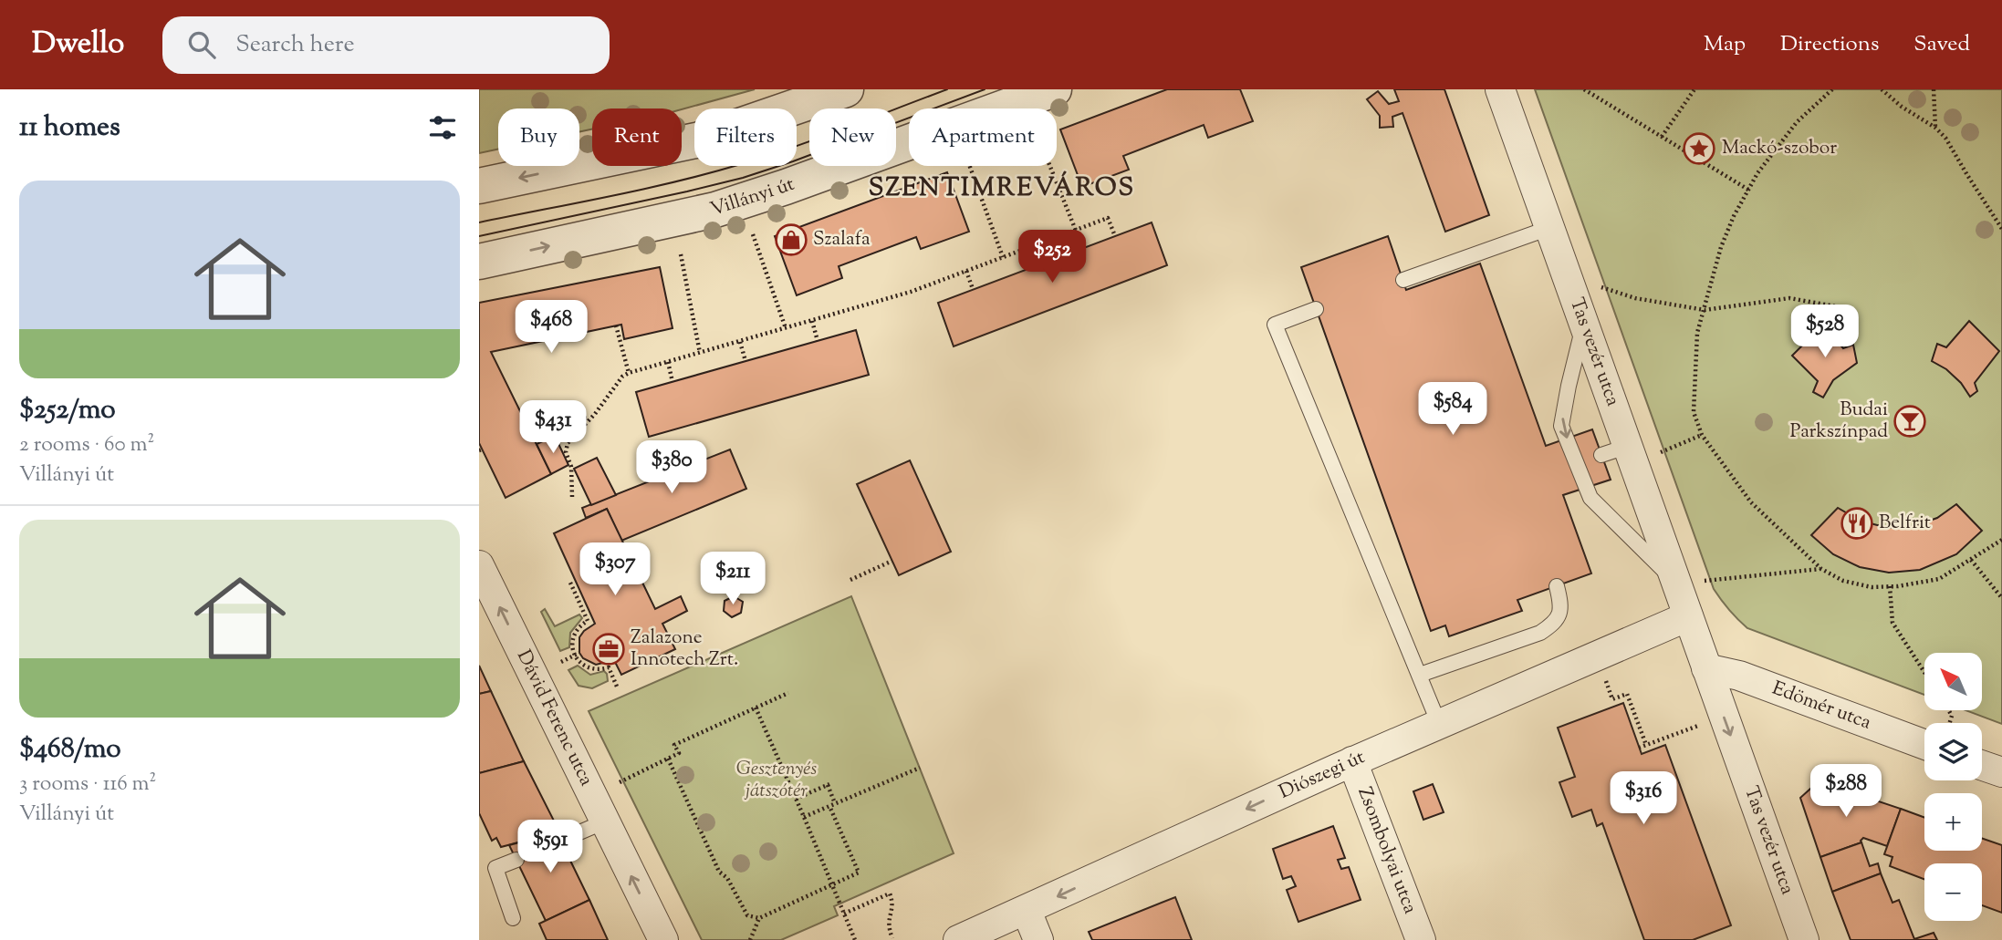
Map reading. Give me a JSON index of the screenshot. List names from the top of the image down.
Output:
{
  "streets": {
    "street": [
      "Villányi út",
      "Tas vezér utca",
      "Edömér utca",
      "Dávid Ferenc utca",
      "Diószegi út",
      "Zsombolyai utca"
    ]
  },
  "crossings": [
    ["Tas vezér utca", "Edömér utca"],
    ["Tas vezér utca", "Diószegi út"],
    ["Diószegi út", "Zsombolyai utca"]
  ],
  "one_way": ["Dávid Ferenc utca", "Diószegi út"],
  "districts": ["SZENTIMREVÁROS"],
  "parks": ["Gesztenyés játszótér"],
  "places": {
    "place": ["Mackó-szobor"],
    "shop": ["Szalafa"],
    "bar": ["Budai Parkszínpad"],
    "restaurant": ["Belfrit"],
    "office": ["Zalazone Innotech Zrt."]
  },
  "north": "top left",
  "page": {
    "header": "Dwello",
    "search": "Search here",
    "nav": ["Map", "Directions", "Saved"],
    "heading": "11 homes",
    "chip": [
      "Buy",
      "Rent",
      "Filters",
      "New",
      "Apartment"
    ],
    "list": [
      {
        "name": "$252/mo",
        "note": "2 rooms · 60 m² · Villányi út"
      },
      {
        "name": "$468/mo",
        "note": "3 rooms · 116 m² · Villányi út"
      }
    ],
    "price": [
      "$252",
      "$468",
      "$528",
      "$584",
      "$431",
      "$380",
      "$307",
      "$211",
      "$288",
      "$316",
      "$591"
    ],
    "map_buttons": ["+", "−"]
  }
}
